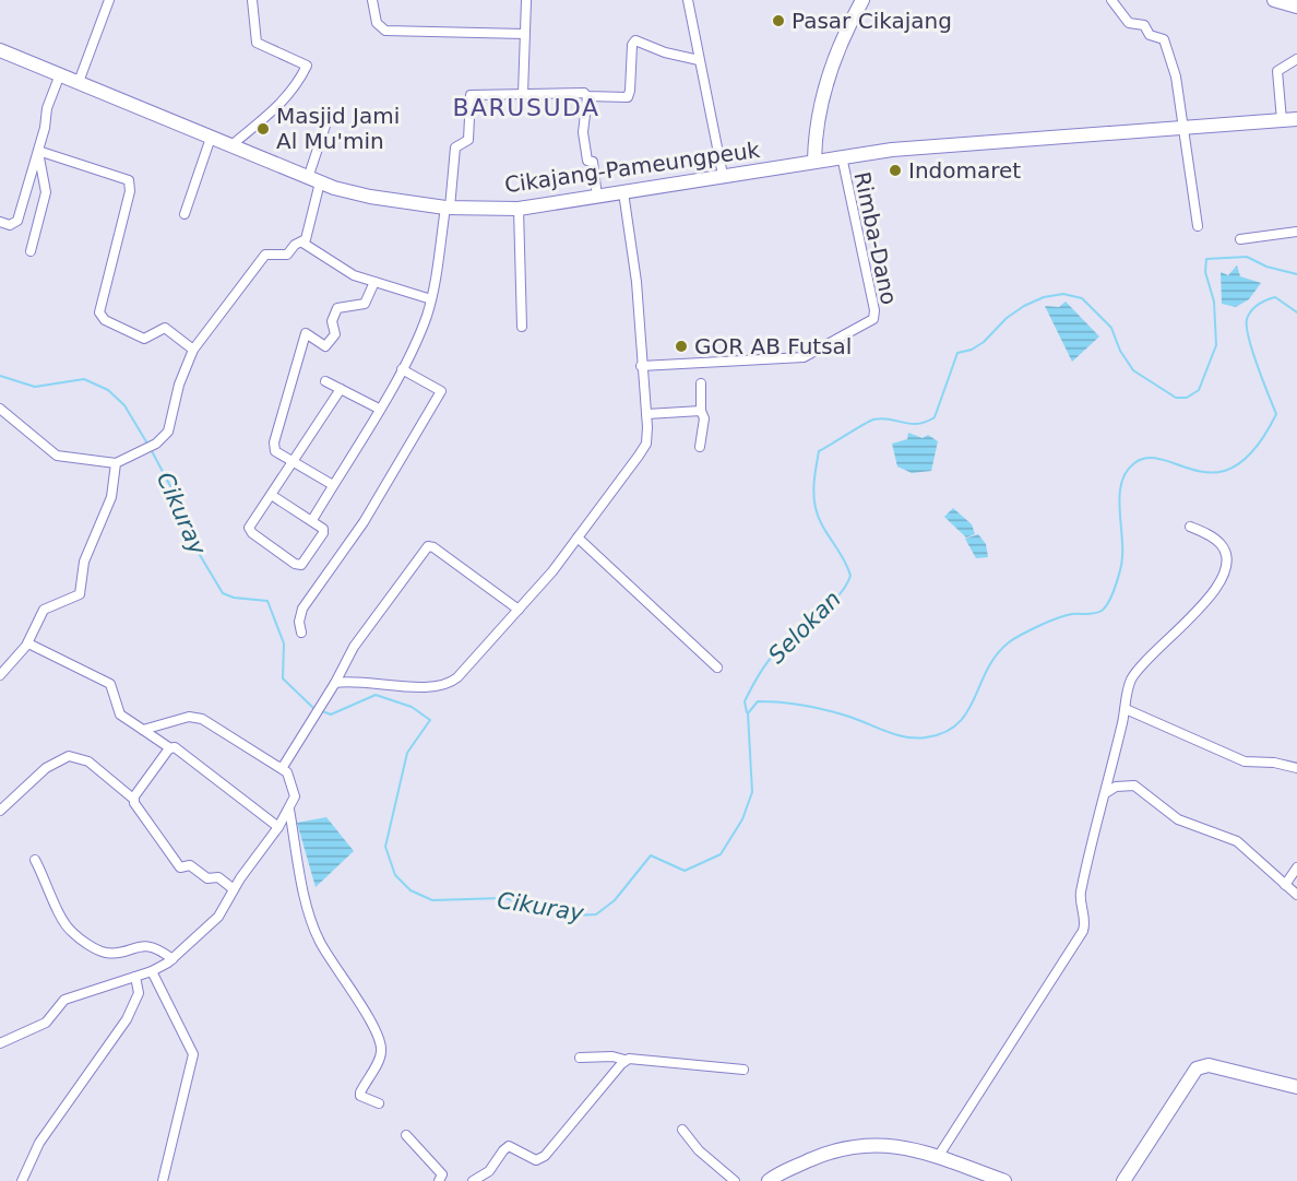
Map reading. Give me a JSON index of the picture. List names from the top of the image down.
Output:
{
  "streets": {
    "main road": ["Cikajang-Pameungpeuk"],
    "street": ["Rimba-Dano"]
  },
  "crossings": [
    ["Cikajang-Pameungpeuk", "Rimba-Dano"]
  ],
  "districts": ["BARUSUDA"],
  "water": ["Cikuray", "Selokan"],
  "places": [
    "Pasar Cikajang",
    "Masjid Jami Al Mu'min",
    "Indomaret",
    "GOR AB Futsal"
  ]
}
